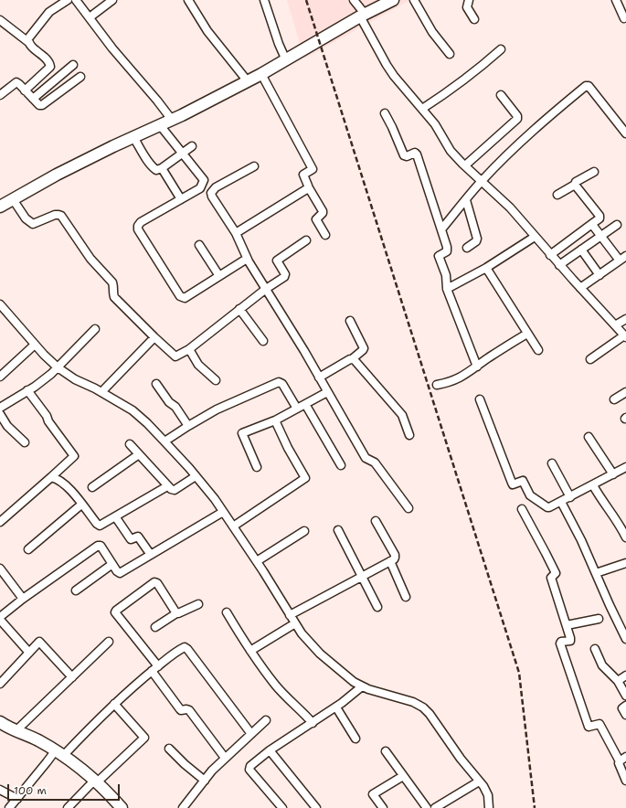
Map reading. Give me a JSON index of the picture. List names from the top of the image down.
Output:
{
  "scale_bar": "100 m"
}
